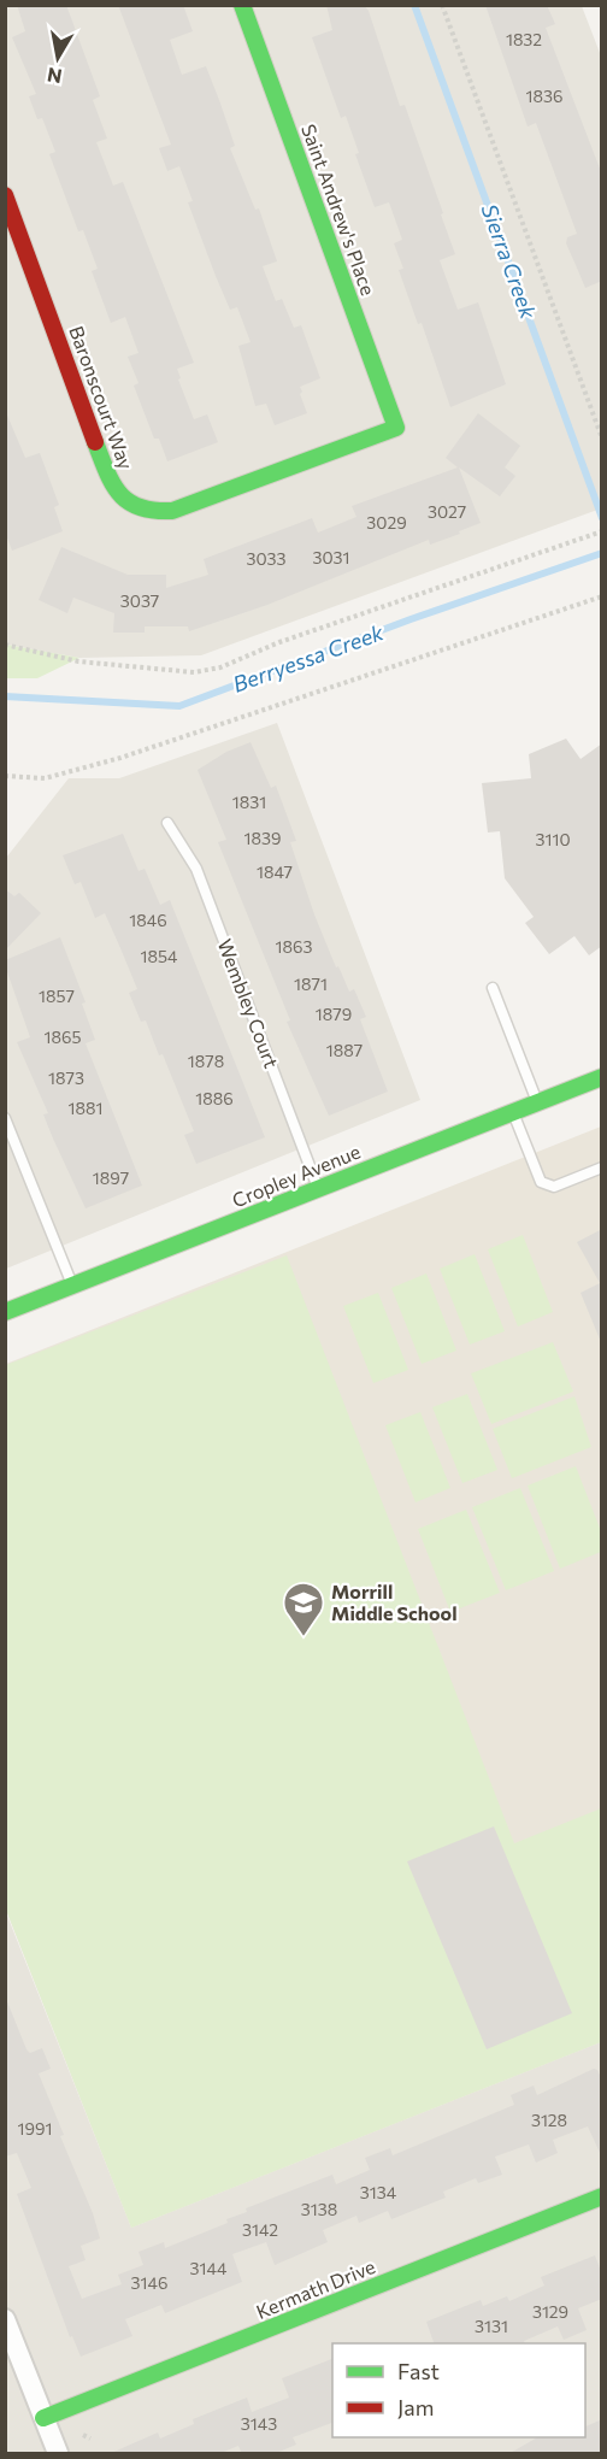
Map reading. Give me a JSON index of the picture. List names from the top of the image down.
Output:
{
  "streets": {
    "street": [
      "Saint Andrew's Place",
      "Baronscourt Way",
      "Cropley Avenue",
      "Kermath Drive"
    ],
    "lane": ["Wembley Court"]
  },
  "crossings": [
    ["Saint Andrew's Place", "Baronscourt Way"],
    ["Wembley Court", "Cropley Avenue"]
  ],
  "water": ["Sierra Creek", "Berryessa Creek"],
  "places": {
    "school or university": ["Morrill Middle School"]
  },
  "house_numbers": [
    "1832",
    "1836",
    "3027",
    "3029",
    "3031",
    "3033",
    "3037",
    "1831",
    "1839",
    "3110",
    "1847",
    "1846",
    "1863",
    "1854",
    "1871",
    "1857",
    "1879",
    "1865",
    "1887",
    "1878",
    "1873",
    "1886",
    "1881",
    "1897",
    "3128",
    "1991",
    "3134",
    "3138",
    "3142",
    "3144",
    "3146",
    "3129",
    "3131",
    "3143"
  ],
  "legend": ["Fast", "Jam"],
  "north": "bottom"
}
